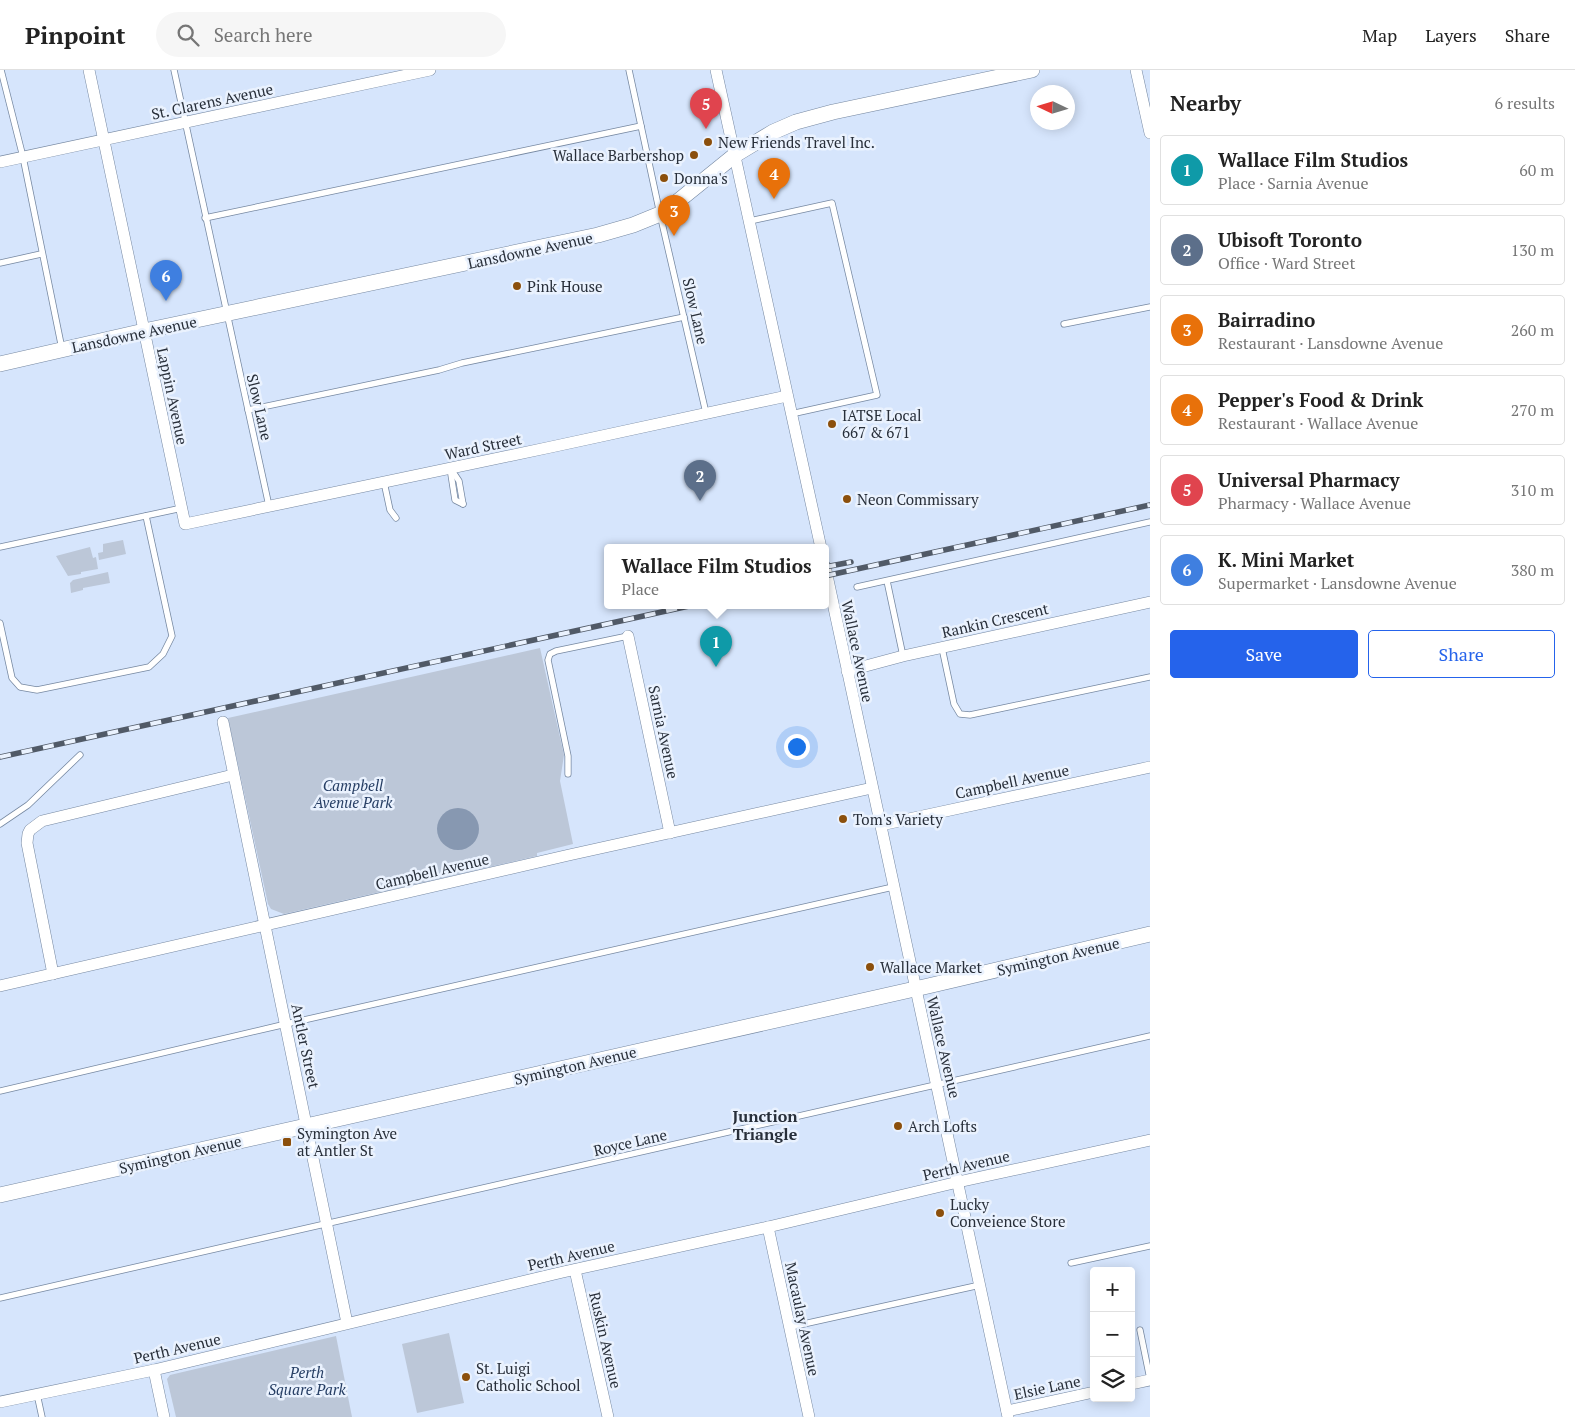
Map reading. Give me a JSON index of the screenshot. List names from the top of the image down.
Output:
{
  "streets": {
    "street": [
      "St. Clarens Avenue",
      "Lansdowne Avenue",
      "Lappin Avenue",
      "Ward Street",
      "Rankin Crescent",
      "Wallace Avenue",
      "Sarnia Avenue",
      "Campbell Avenue",
      "Symington Avenue",
      "Antler Street",
      "Perth Avenue",
      "Macaulay Avenue",
      "Ruskin Avenue",
      "Elsie Lane"
    ],
    "lane": ["Slow Lane", "Royce Lane"]
  },
  "crossings": [
    ["St. Clarens Avenue", "Slow Lane"],
    ["St. Clarens Avenue", "Lappin Avenue"],
    ["Lansdowne Avenue", "Slow Lane"],
    ["Lansdowne Avenue", "Lappin Avenue"],
    ["Slow Lane", "Ward Street"],
    ["Lappin Avenue", "Ward Street"],
    ["Rankin Crescent", "Wallace Avenue"],
    ["Wallace Avenue", "Campbell Avenue"],
    ["Wallace Avenue", "Symington Avenue"],
    ["Wallace Avenue", "Royce Lane"],
    ["Wallace Avenue", "Perth Avenue"],
    ["Wallace Avenue", "Elsie Lane"],
    ["Sarnia Avenue", "Campbell Avenue"],
    ["Campbell Avenue", "Antler Street"],
    ["Symington Avenue", "Antler Street"],
    ["Antler Street", "Royce Lane"],
    ["Antler Street", "Perth Avenue"],
    ["Perth Avenue", "Macaulay Avenue"],
    ["Perth Avenue", "Ruskin Avenue"]
  ],
  "districts": ["Junction Triangle"],
  "parks": ["Campbell Avenue Park", "Perth Square Park"],
  "places": {
    "other": [
      "New Friends Travel Inc.",
      "Wallace Barbershop",
      "Donna's",
      "Pink House",
      "IATSE Local 667 & 671",
      "Neon Commissary",
      "Tom's Variety",
      "Wallace Market",
      "Arch Lofts",
      "Lucky Conveience Store",
      "St. Luigi Catholic School"
    ],
    "transit": ["Symington Ave at Antler St"]
  },
  "north": "left",
  "page": {
    "header": "Pinpoint",
    "search": "Search here",
    "nav": ["Map", "Layers", "Share"],
    "heading": ["Nearby", "6 results"],
    "pins": [
      "5",
      "4",
      "3",
      "6",
      "2",
      "1"
    ],
    "list": [
      {
        "mark": "1",
        "name": "Wallace Film Studios",
        "note": "Place · Sarnia Avenue",
        "value": "60 m"
      },
      {
        "mark": "2",
        "name": "Ubisoft Toronto",
        "note": "Office · Ward Street",
        "value": "130 m"
      },
      {
        "mark": "3",
        "name": "Bairradino",
        "note": "Restaurant · Lansdowne Avenue",
        "value": "260 m"
      },
      {
        "mark": "4",
        "name": "Pepper's Food & Drink",
        "note": "Restaurant · Wallace Avenue",
        "value": "270 m"
      },
      {
        "mark": "5",
        "name": "Universal Pharmacy",
        "note": "Pharmacy · Wallace Avenue",
        "value": "310 m"
      },
      {
        "mark": "6",
        "name": "K. Mini Market",
        "note": "Supermarket · Lansdowne Avenue",
        "value": "380 m"
      }
    ],
    "popup": ["Wallace Film Studios", "Place"],
    "buttons": ["Save", "Share"],
    "map_buttons": ["+", "−"]
  }
}
